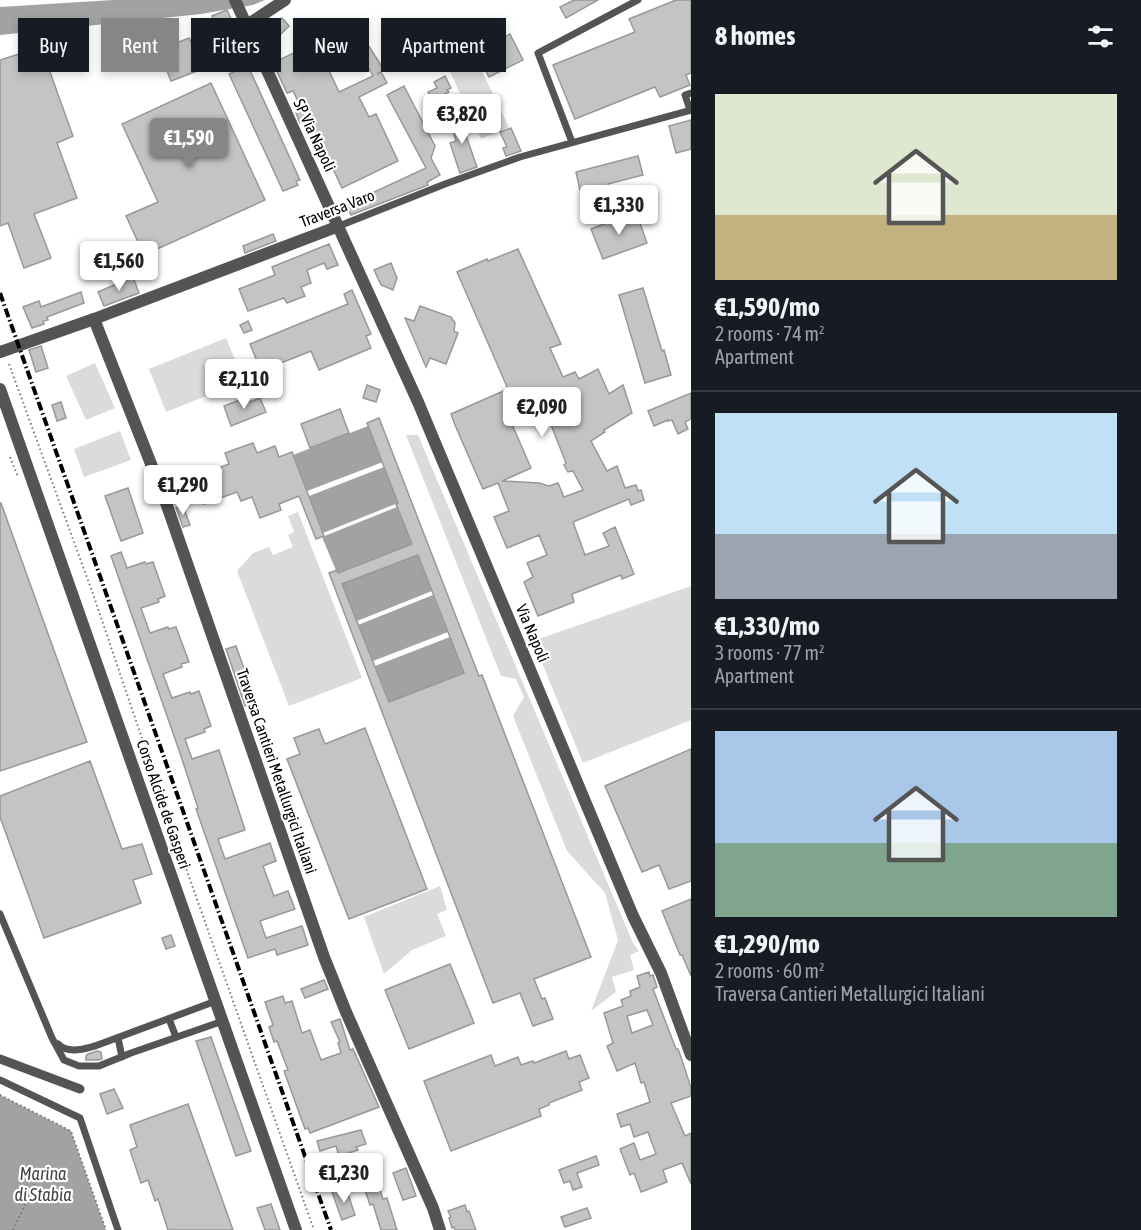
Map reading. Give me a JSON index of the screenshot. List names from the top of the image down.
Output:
{
  "streets": {
    "street": [
      "SP Via Napoli",
      "Traversa Varo",
      "Via Napoli",
      "Traversa Cantieri Metallurgici Italiani",
      "Corso Alcide de Gasperi"
    ]
  },
  "crossings": [
    ["SP Via Napoli", "Traversa Varo"],
    ["SP Via Napoli", "Via Napoli"],
    ["Traversa Varo", "Via Napoli"],
    ["Traversa Varo", "Traversa Cantieri Metallurgici Italiani"]
  ],
  "water": ["Marina di Stabia"],
  "page": {
    "heading": "8 homes",
    "chip": [
      "Buy",
      "Rent",
      "Filters",
      "New",
      "Apartment"
    ],
    "list": [
      {
        "name": "€1,590/mo",
        "note": "2 rooms · 74 m² · Apartment"
      },
      {
        "name": "€1,330/mo",
        "note": "3 rooms · 77 m² · Apartment"
      },
      {
        "name": "€1,290/mo",
        "note": "2 rooms · 60 m² · Traversa Cantieri Metallurgici Italiani"
      }
    ],
    "price": [
      "€3,820",
      "€1,590",
      "€1,330",
      "€1,560",
      "€2,110",
      "€2,090",
      "€1,290",
      "€1,230"
    ]
  }
}
